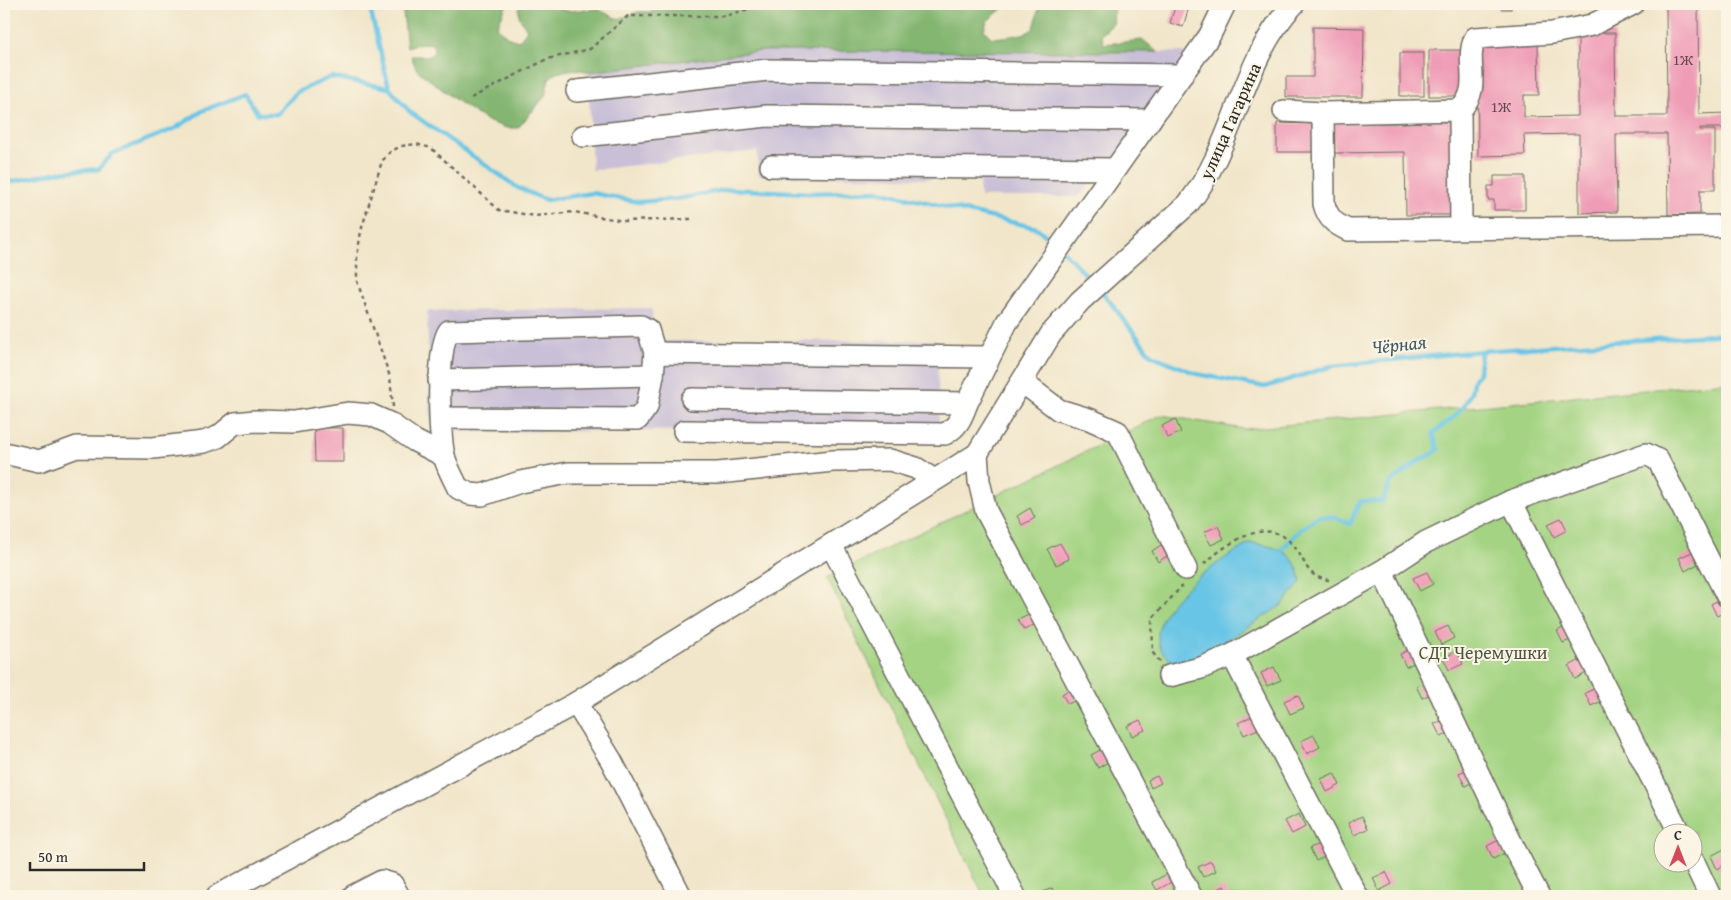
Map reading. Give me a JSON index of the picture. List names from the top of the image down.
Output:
{
  "streets": {
    "street": ["улица Гагарина"]
  },
  "water": ["Чёрная"],
  "parks": ["СДТ Черемушки"],
  "house_numbers": ["1Ж", "1Ж"],
  "scale_bar": "50 m",
  "north": "top"
}
